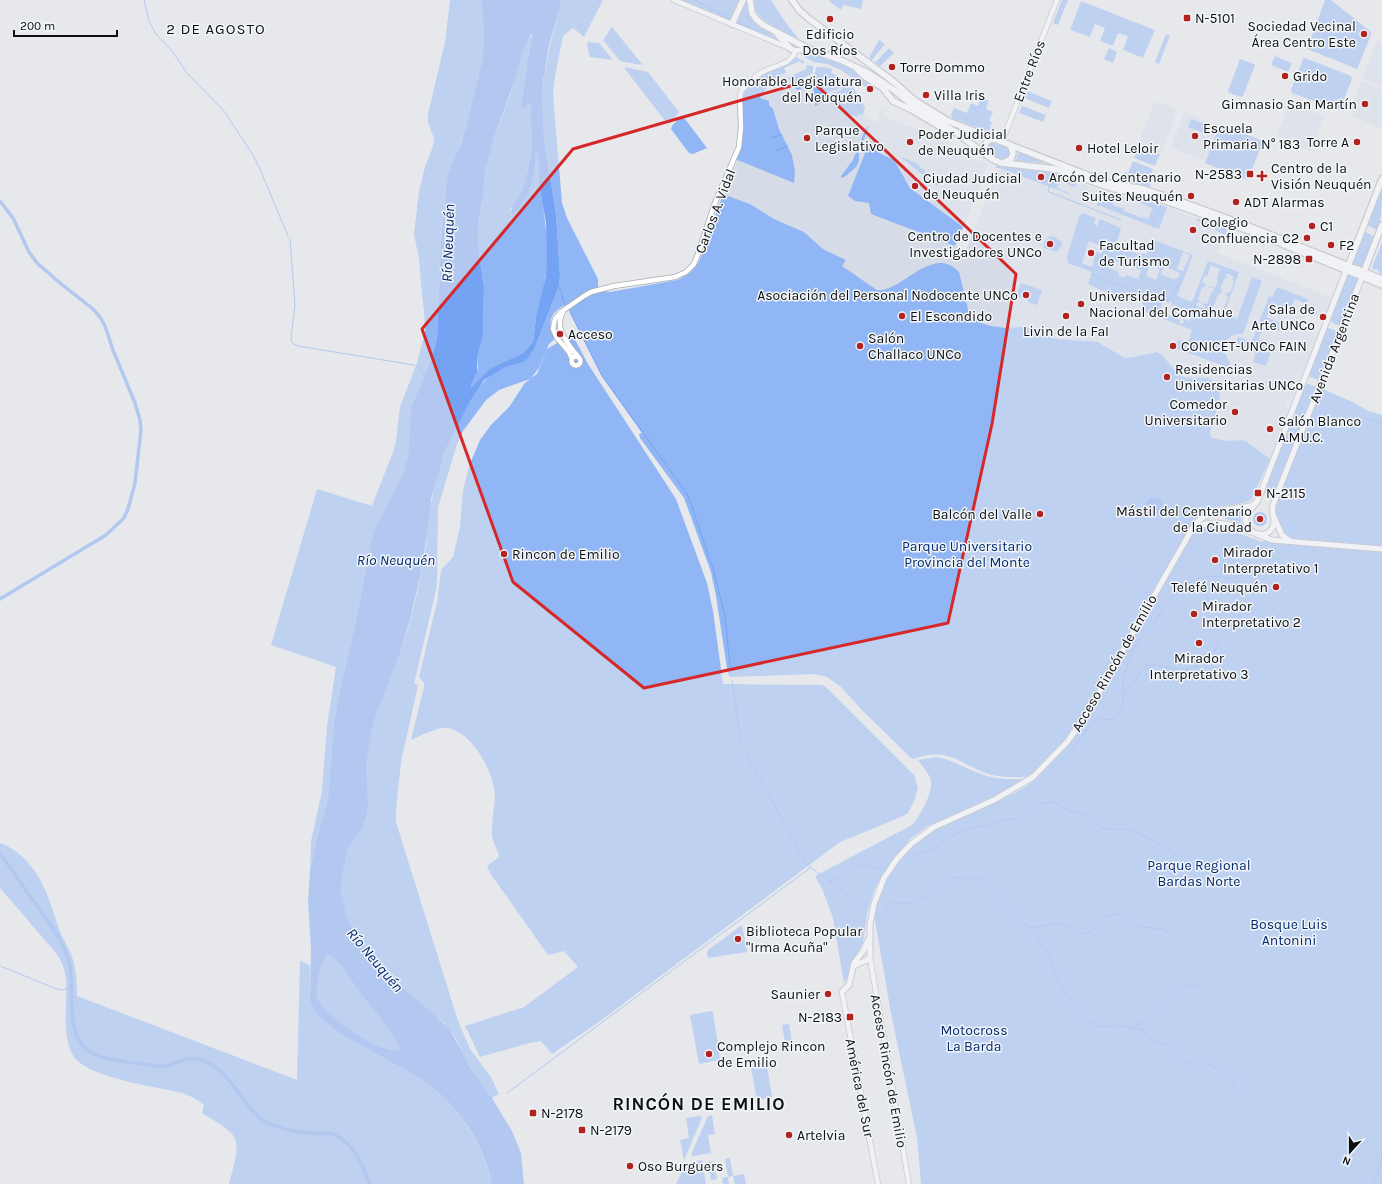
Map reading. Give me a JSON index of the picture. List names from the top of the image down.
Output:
{
  "streets": {
    "main road": ["Avenida Argentina", "Acceso Rincón de Emilio"],
    "street": ["Entre Ríos", "Carlos A. Vidal", "América del Sur"]
  },
  "crossings": [
    ["Avenida Argentina", "Acceso Rincón de Emilio"],
    ["Acceso Rincón de Emilio", "América del Sur"]
  ],
  "districts": ["2 DE AGOSTO", "RINCÓN DE EMILIO"],
  "water": ["Río Neuquén"],
  "parks": [
    "Parque Universitario Provincia del Monte",
    "Parque Regional Bardas Norte",
    "Bosque Luis Antonini",
    "Motocross La Barda"
  ],
  "places": {
    "transit": [
      "N-5101",
      "N-2583",
      "N-2898",
      "N-2115",
      "N-2183",
      "N-2178",
      "N-2179"
    ],
    "other": [
      "Edificio Dos Ríos",
      "Sociedad Vecinal Área Centro Este",
      "Torre Dommo",
      "Grido",
      "Honorable Legislatura del Neuquén",
      "Villa Iris",
      "Gimnasio San Martín",
      "Escuela Primaria N° 183",
      "Parque Legislativo",
      "Poder Judicial de Neuquén",
      "Torre A",
      "Hotel Leloir",
      "Arcón del Centenario",
      "Ciudad Judicial de Neuquén",
      "Suites Neuquén",
      "ADT Alarmas",
      "C1",
      "Colegio Confluencia",
      "C2",
      "Centro de Docentes e Investigadores UNCo",
      "F2",
      "Facultad de Turismo",
      "Asociación del Personal Nodocente UNCo",
      "Universidad Nacional del Comahue",
      "El Escondido",
      "Livin de la FaI",
      "Sala de Arte UNCo",
      "Acceso",
      "Salón Challaco UNCo",
      "CONICET-UNCo FAIN",
      "Residencias Universitarias UNCo",
      "Comedor Universitario",
      "Salón Blanco A.MU.C.",
      "Balcón del Valle",
      "Mástil del Centenario de la Ciudad",
      "Rincon de Emilio",
      "Mirador Interpretativo 1",
      "Telefé Neuquén",
      "Mirador Interpretativo 2",
      "Mirador Interpretativo 3",
      "Biblioteca Popular \"Irma Acuña\"",
      "Saunier",
      "Complejo Rincon de Emilio",
      "Artelvia",
      "Oso Burguers"
    ],
    "health": ["Centro de la Visión Neuquén"]
  },
  "scale_bar": "200 m",
  "north": "bottom"
}
